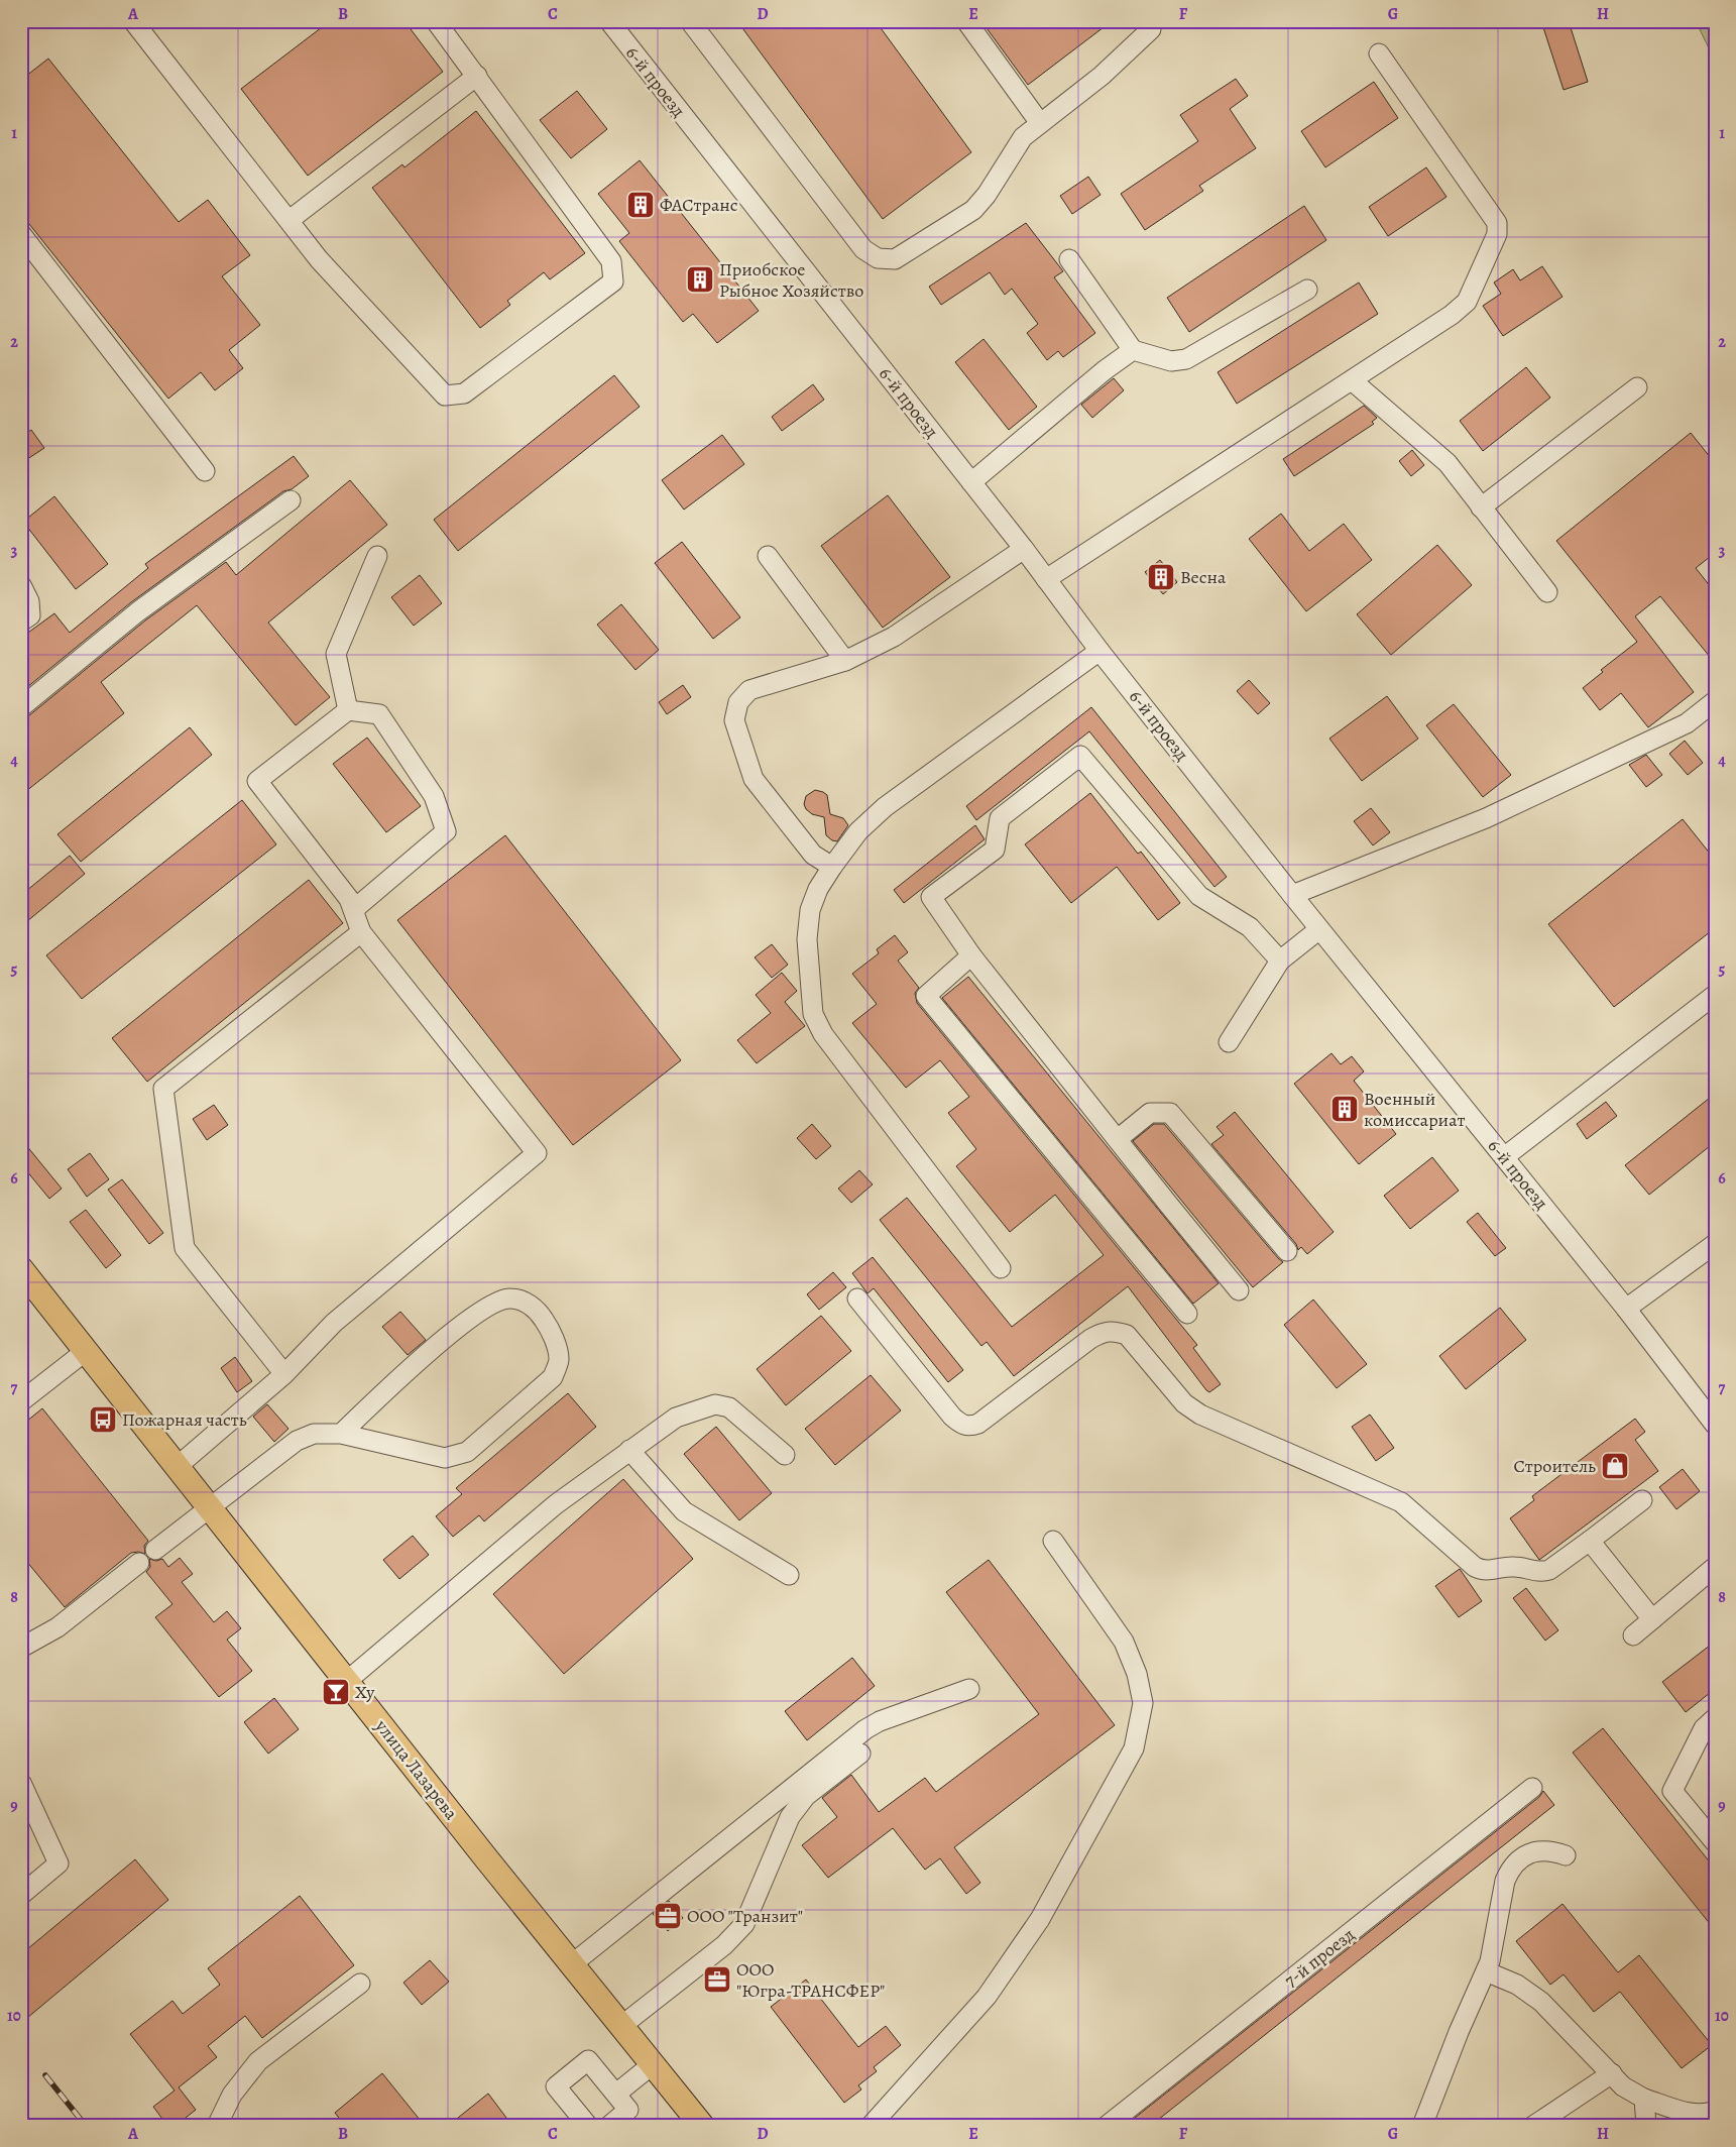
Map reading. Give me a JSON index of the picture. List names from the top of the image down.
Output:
{
  "streets": {
    "main road": ["улица Лазарева"],
    "street": ["6-й проезд", "7-й проезд"]
  },
  "places": {
    "building": [
      "ФАСтранс",
      "Приобское Рыбное Хозяйство",
      "Весна",
      "Военный комиссариат"
    ],
    "bus stop": ["Пожарная часть"],
    "shop": ["Строитель"],
    "bar": ["Xy"],
    "office": ["ООО \"Транзит\"", "ООО \"Югра-ТРАНСФЕР\""]
  },
  "grid": {
    "columns": [
      "A",
      "B",
      "C",
      "D",
      "E",
      "F",
      "G",
      "H"
    ],
    "rows": [
      "1",
      "2",
      "3",
      "4",
      "5",
      "6",
      "7",
      "8",
      "9",
      "10"
    ]
  }
}
